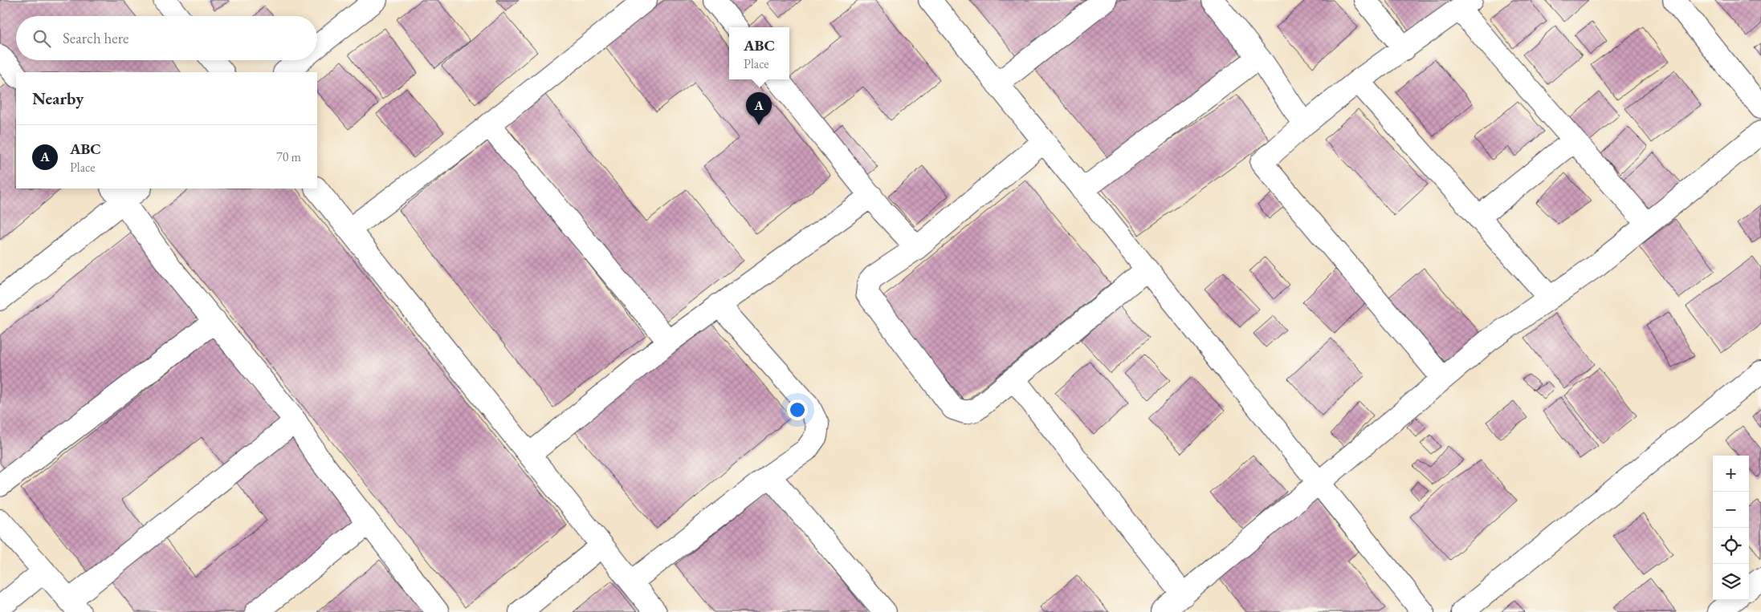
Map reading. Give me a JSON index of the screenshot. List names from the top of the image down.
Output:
{
  "page": {
    "search": "Search here",
    "popup": ["ABC", "Place"],
    "heading": "Nearby",
    "pins": "A",
    "list": [
      {
        "mark": "A",
        "name": "ABC",
        "note": "Place",
        "value": "70 m"
      }
    ],
    "map_buttons": ["+", "−"]
  }
}
